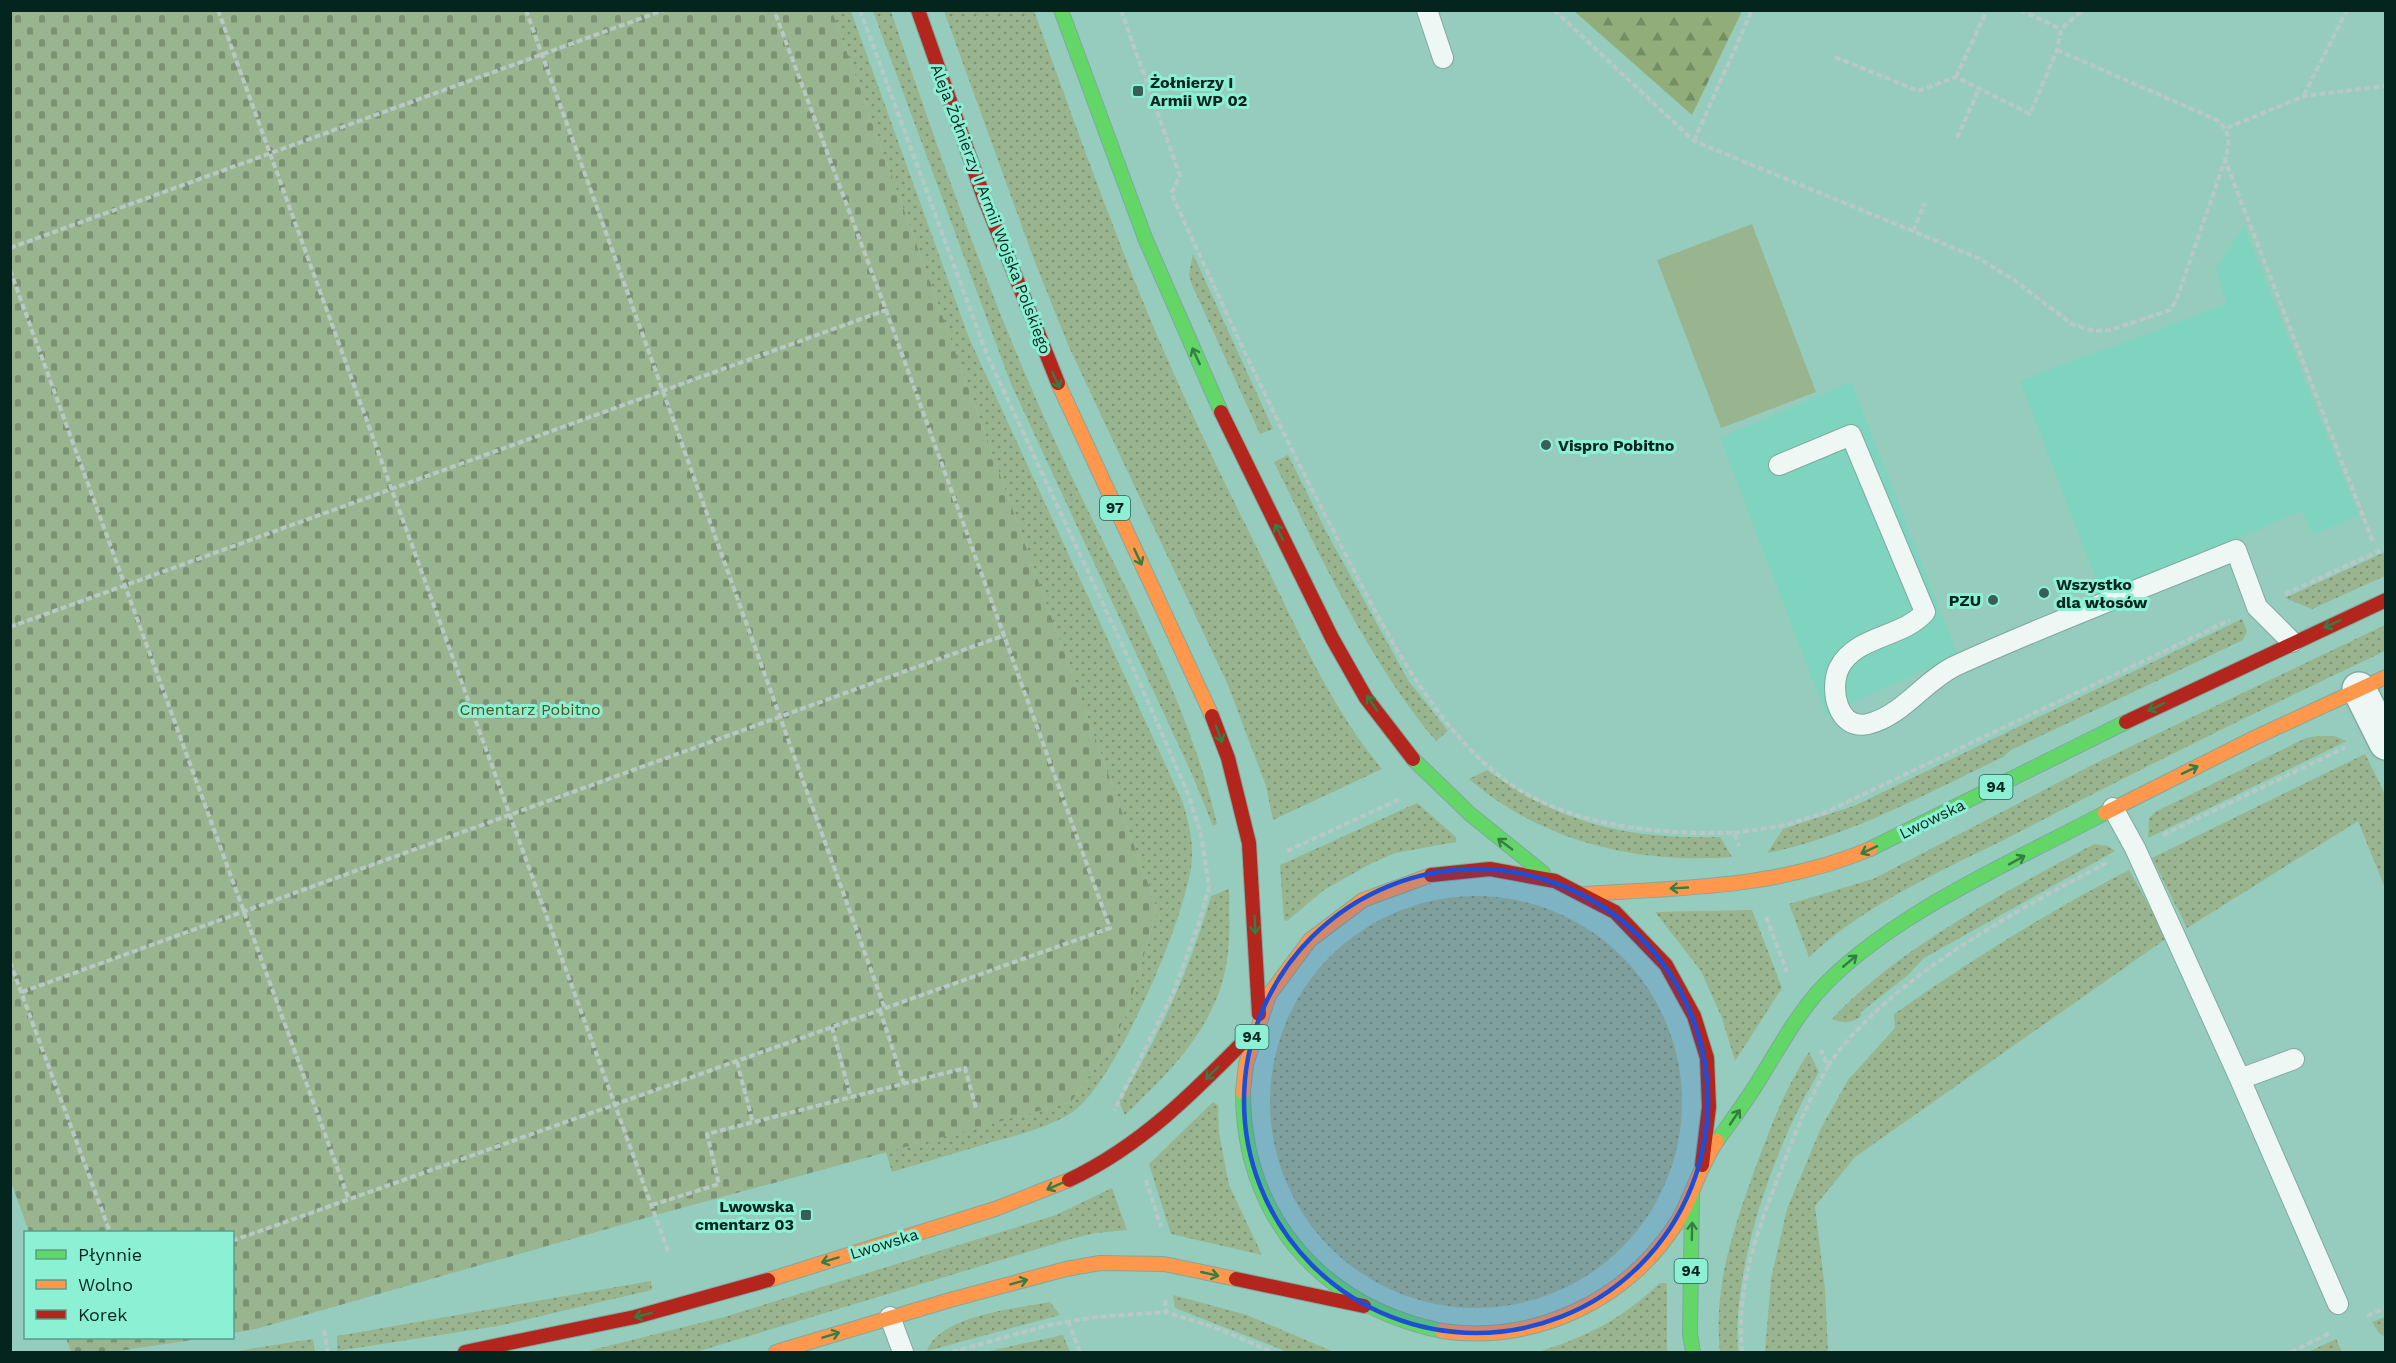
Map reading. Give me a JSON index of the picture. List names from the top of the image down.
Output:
{
  "streets": {
    "main road": [
      "Aleja Żołnierzy I Armii Wojska Polskiego",
      "97",
      "94",
      "Lwowska"
    ]
  },
  "crossings": [
    ["Aleja Żołnierzy I Armii Wojska Polskiego", "94"],
    ["94", "Lwowska"]
  ],
  "one_way": ["Aleja Żołnierzy I Armii Wojska Polskiego"],
  "parks": ["Cmentarz Pobitno"],
  "places": {
    "transit": ["Żołnierzy I Armii WP 02", "Lwowska cmentarz 03"],
    "other": ["Vispro Pobitno", "Wszystko dla włosów", "PZU"]
  },
  "legend": ["Płynnie", "Wolno", "Korek"]
}
